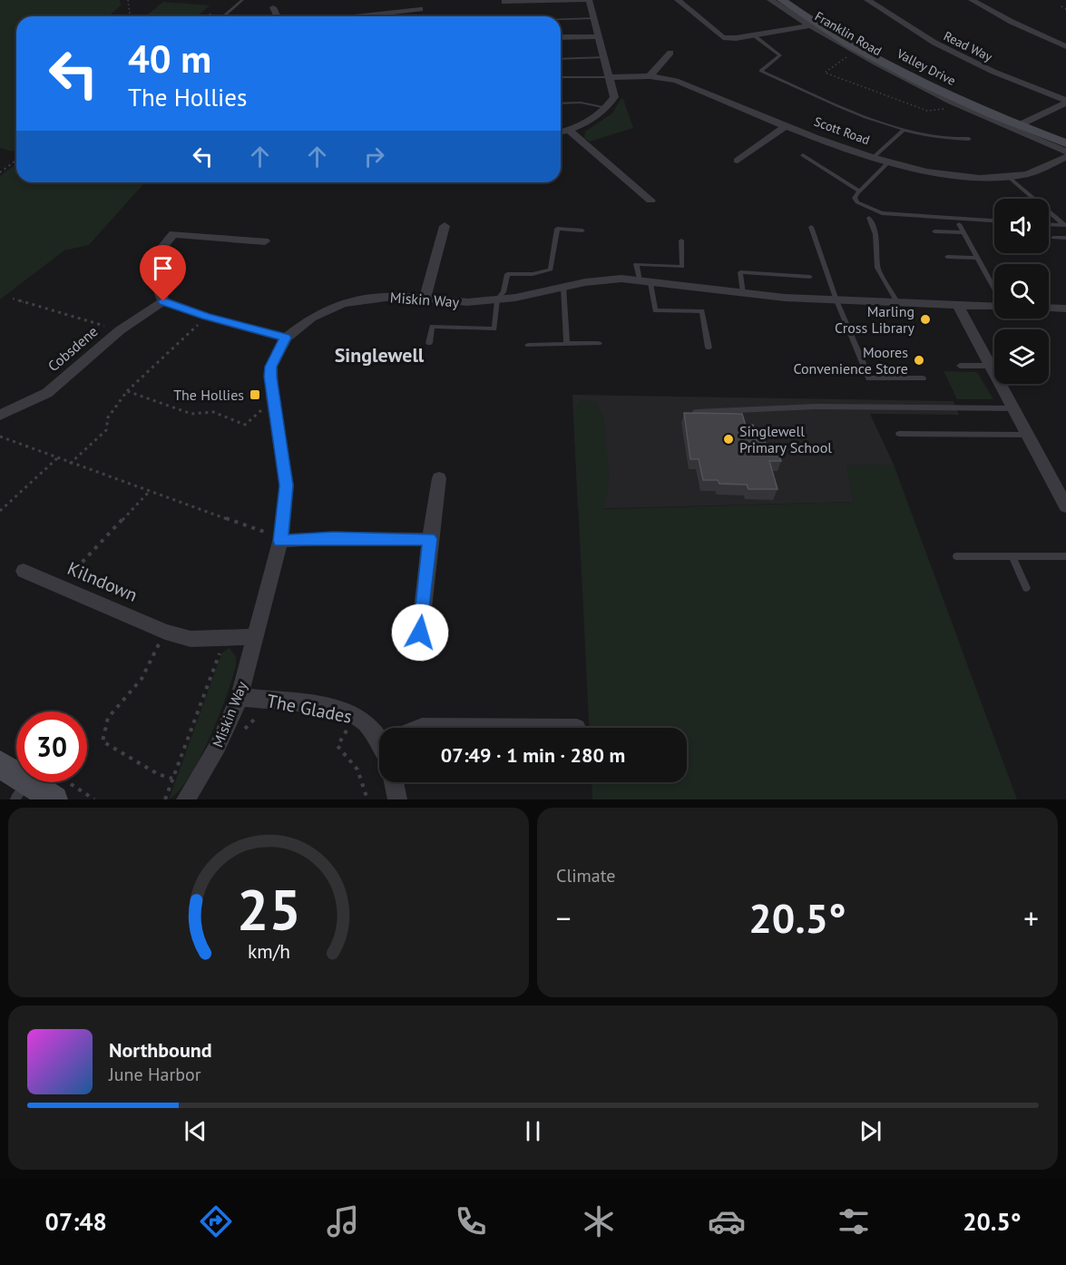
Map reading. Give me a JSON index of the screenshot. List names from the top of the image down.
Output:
{
  "streets": {
    "street": [
      "Franklin Road",
      "Read Way",
      "Valley Drive",
      "Scott Road",
      "Miskin Way",
      "Cobsdene",
      "Kilndown",
      "The Glades"
    ]
  },
  "crossings": [
    ["Miskin Way", "Kilndown"],
    ["Miskin Way", "The Glades"]
  ],
  "districts": ["Singlewell"],
  "places": {
    "other": ["Marling Cross Library", "Moores Convenience Store", "Singlewell Primary School"],
    "transit": ["The Hollies"]
  },
  "page": {
    "turn": ["40 m", "The Hollies"],
    "limit": "30",
    "trip": "07:49 · 1 min · 280 m",
    "tile": "Climate",
    "heat": ["−", "20.5°", "+"],
    "song": ["Northbound", "June Harbor"],
    "tabs": ["07:48", "20.5°"],
    "gauge": ["25", "km/h"]
  }
}
